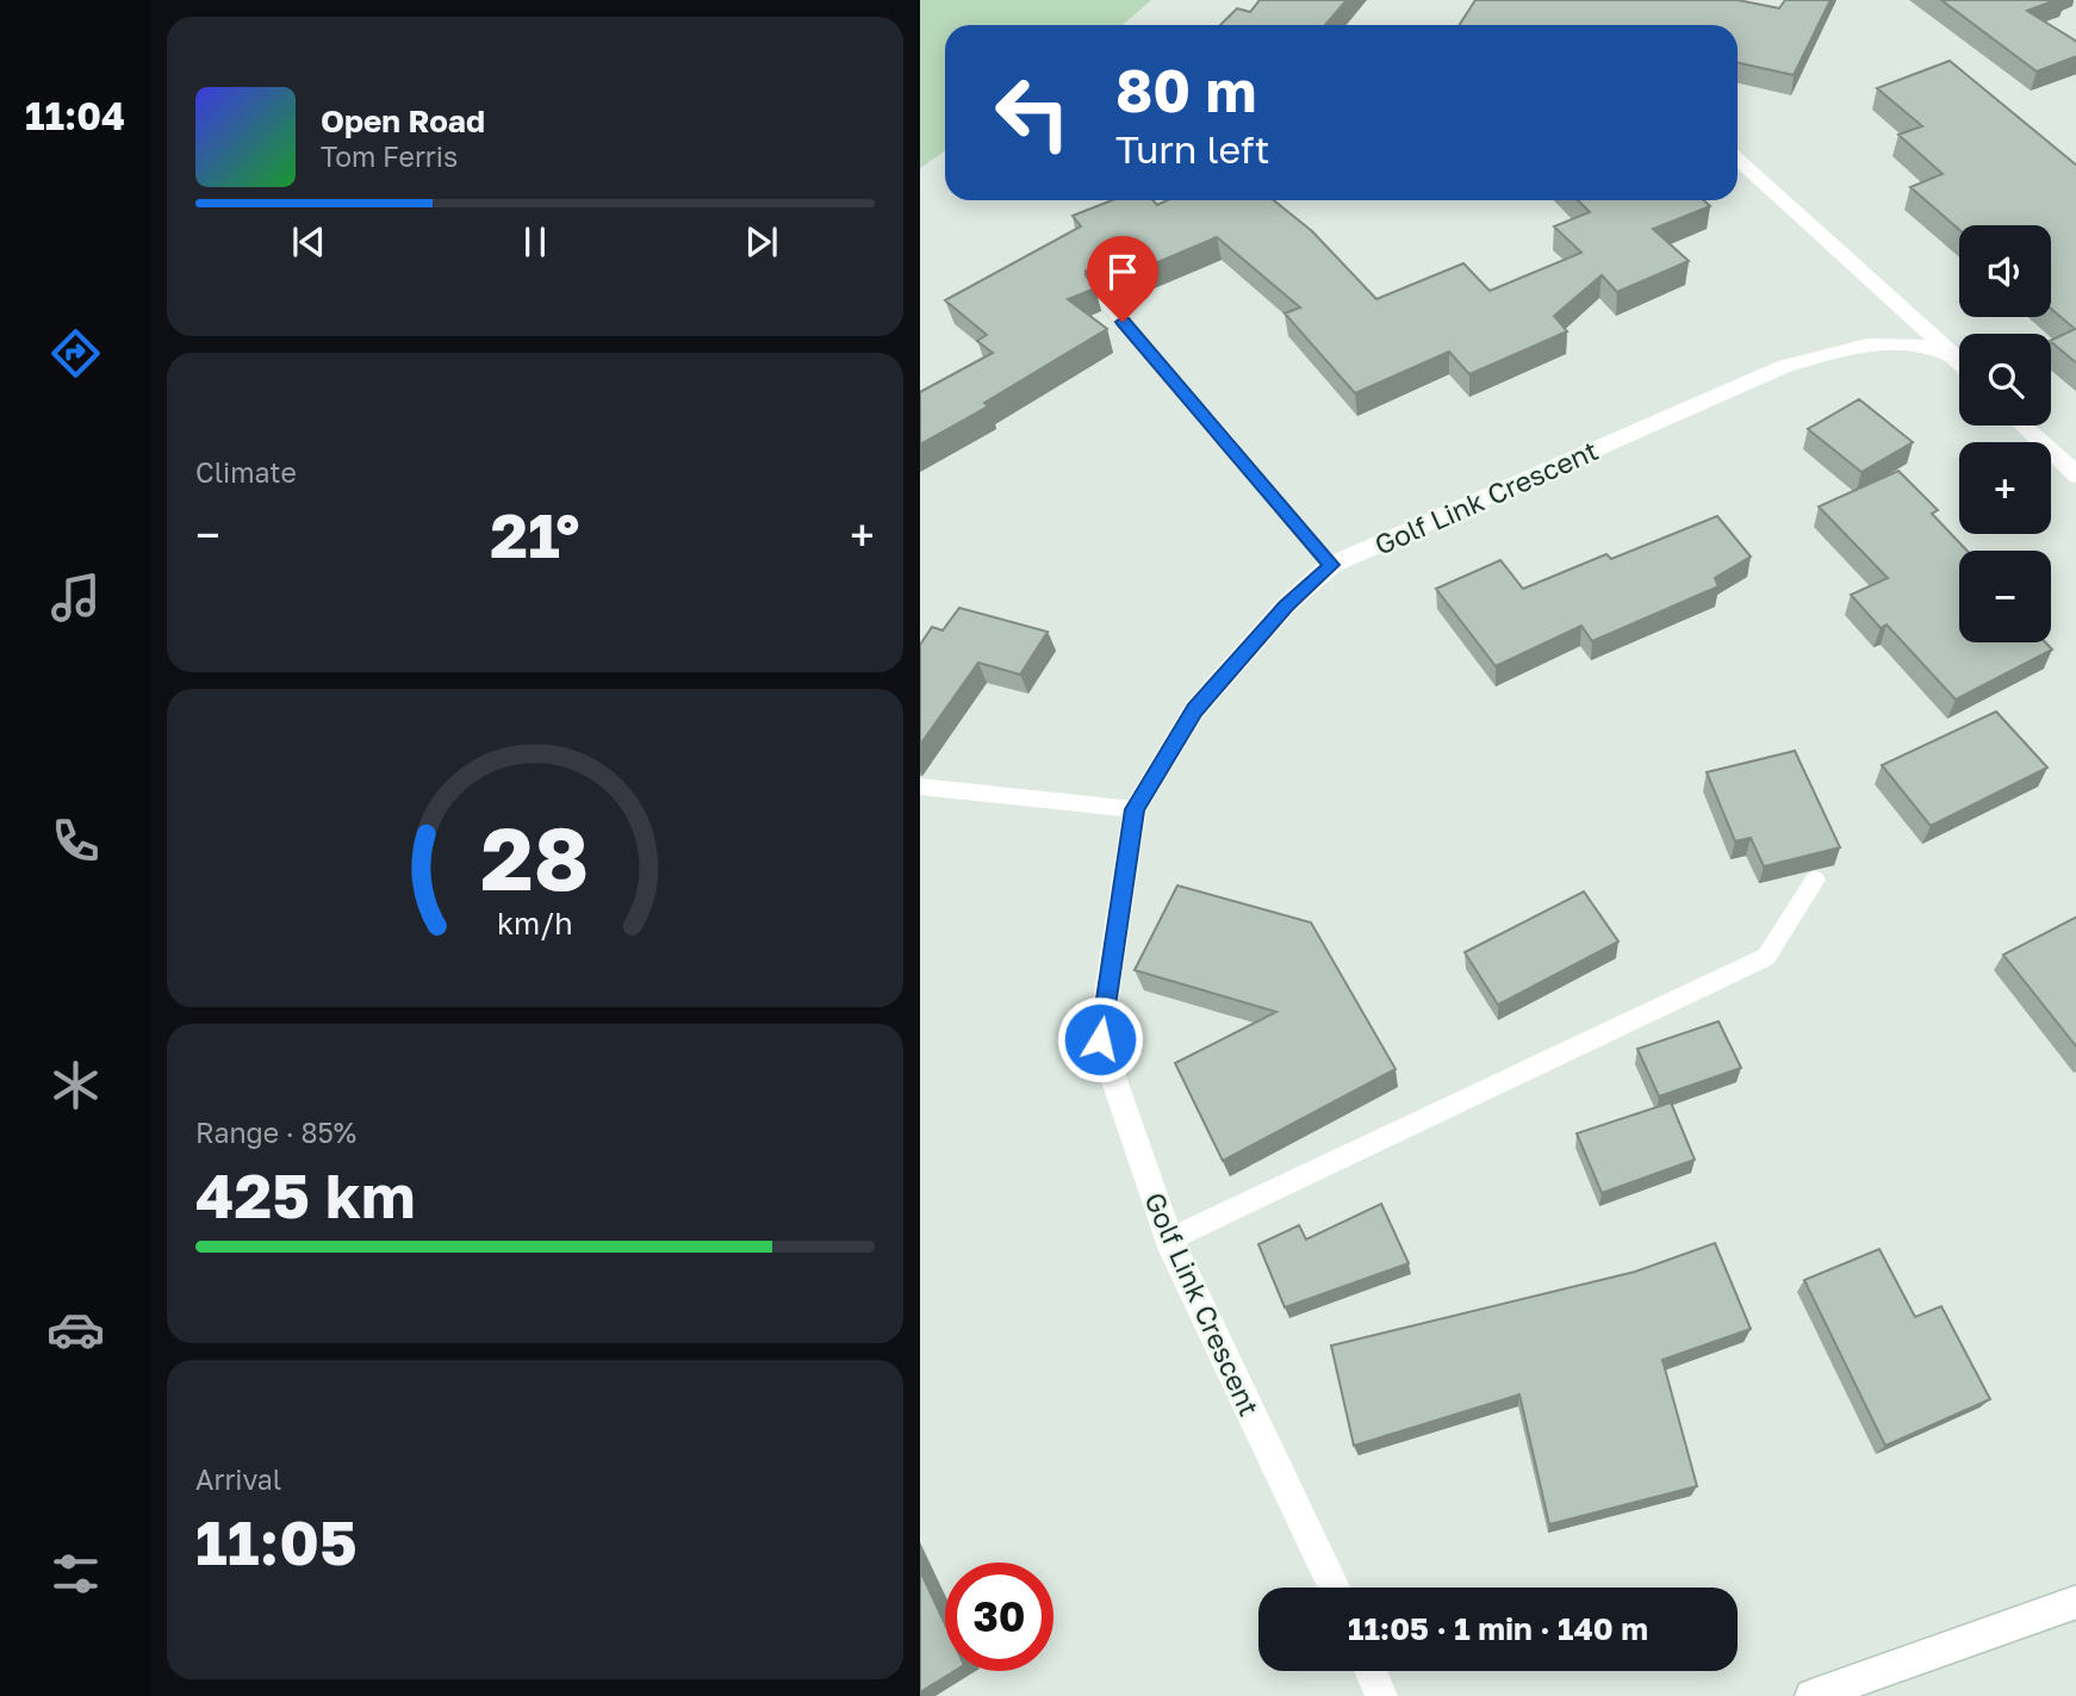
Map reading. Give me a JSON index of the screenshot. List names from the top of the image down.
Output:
{
  "streets": {
    "street": ["Golf Link Crescent"]
  },
  "page": {
    "tabs": "11:04",
    "turn": ["80 m", "Turn left"],
    "song": ["Open Road", "Tom Ferris"],
    "map_buttons": ["+", "−"],
    "tile": [
      "Climate",
      ["Range · 85%", "425 km"],
      ["Arrival", "11:05"]
    ],
    "heat": ["−", "21°", "+"],
    "limit": "30",
    "trip": "11:05 · 1 min · 140 m",
    "gauge": ["28", "km/h"]
  }
}
